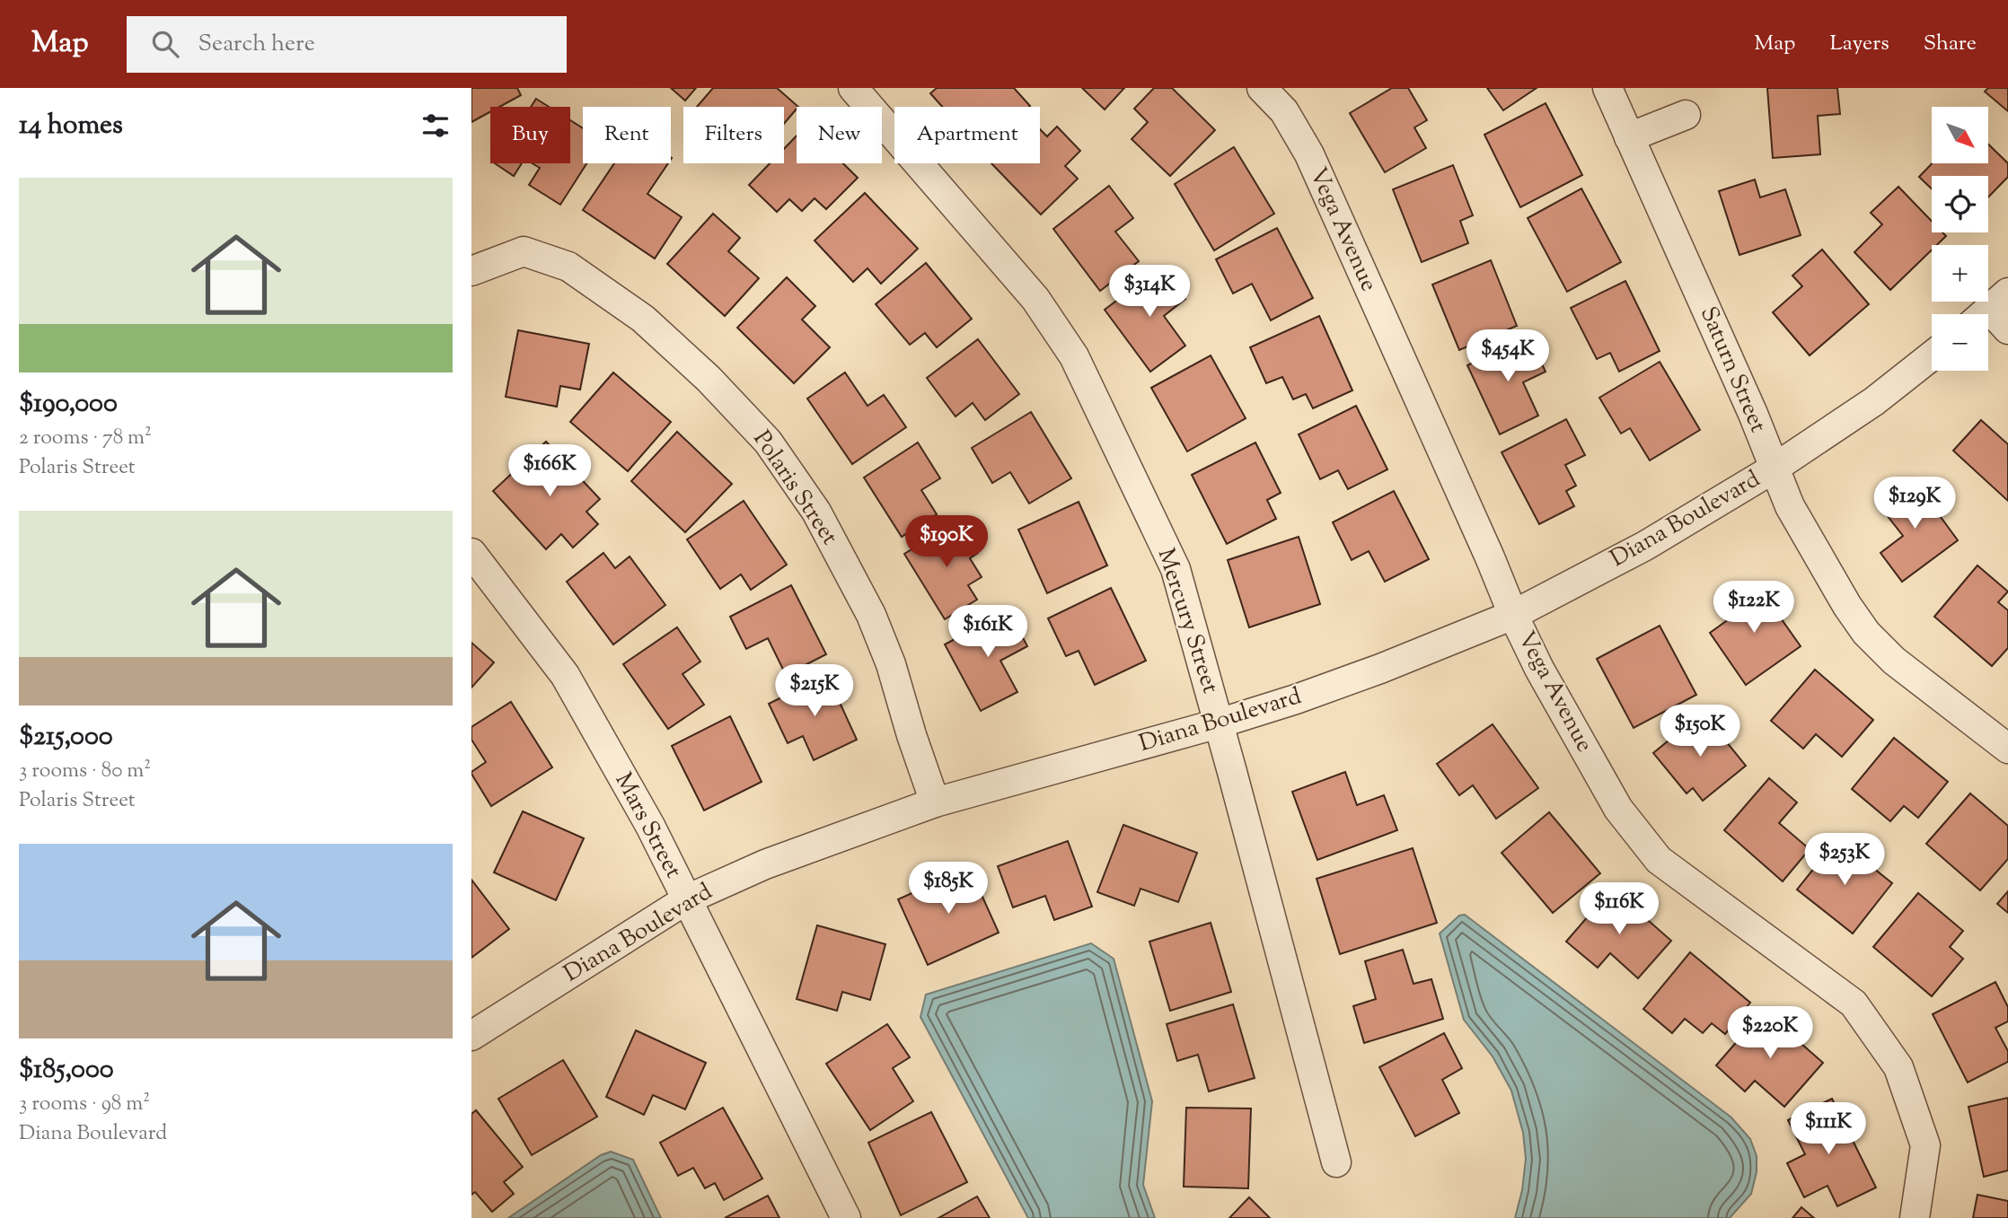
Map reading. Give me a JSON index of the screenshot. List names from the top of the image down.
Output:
{
  "streets": {
    "street": [
      "Vega Avenue",
      "Saturn Street",
      "Polaris Street",
      "Diana Boulevard",
      "Mercury Street",
      "Mars Street"
    ]
  },
  "crossings": [
    ["Vega Avenue", "Diana Boulevard"],
    ["Saturn Street", "Diana Boulevard"],
    ["Polaris Street", "Diana Boulevard"],
    ["Diana Boulevard", "Mercury Street"],
    ["Diana Boulevard", "Mars Street"]
  ],
  "north": "bottom right",
  "page": {
    "header": "Map",
    "search": "Search here",
    "nav": ["Map", "Layers", "Share"],
    "heading": "14 homes",
    "map_buttons": ["+", "−"],
    "chip": [
      "Buy",
      "Rent",
      "Filters",
      "New",
      "Apartment"
    ],
    "list": [
      {
        "name": "$190,000",
        "note": "2 rooms · 78 m² · Polaris Street"
      },
      {
        "name": "$215,000",
        "note": "3 rooms · 80 m² · Polaris Street"
      },
      {
        "name": "$185,000",
        "note": "3 rooms · 98 m² · Diana Boulevard"
      }
    ],
    "price": [
      "$314K",
      "$454K",
      "$166K",
      "$129K",
      "$190K",
      "$122K",
      "$161K",
      "$215K",
      "$150K",
      "$253K",
      "$185K",
      "$116K",
      "$220K",
      "$111K"
    ]
  }
}
